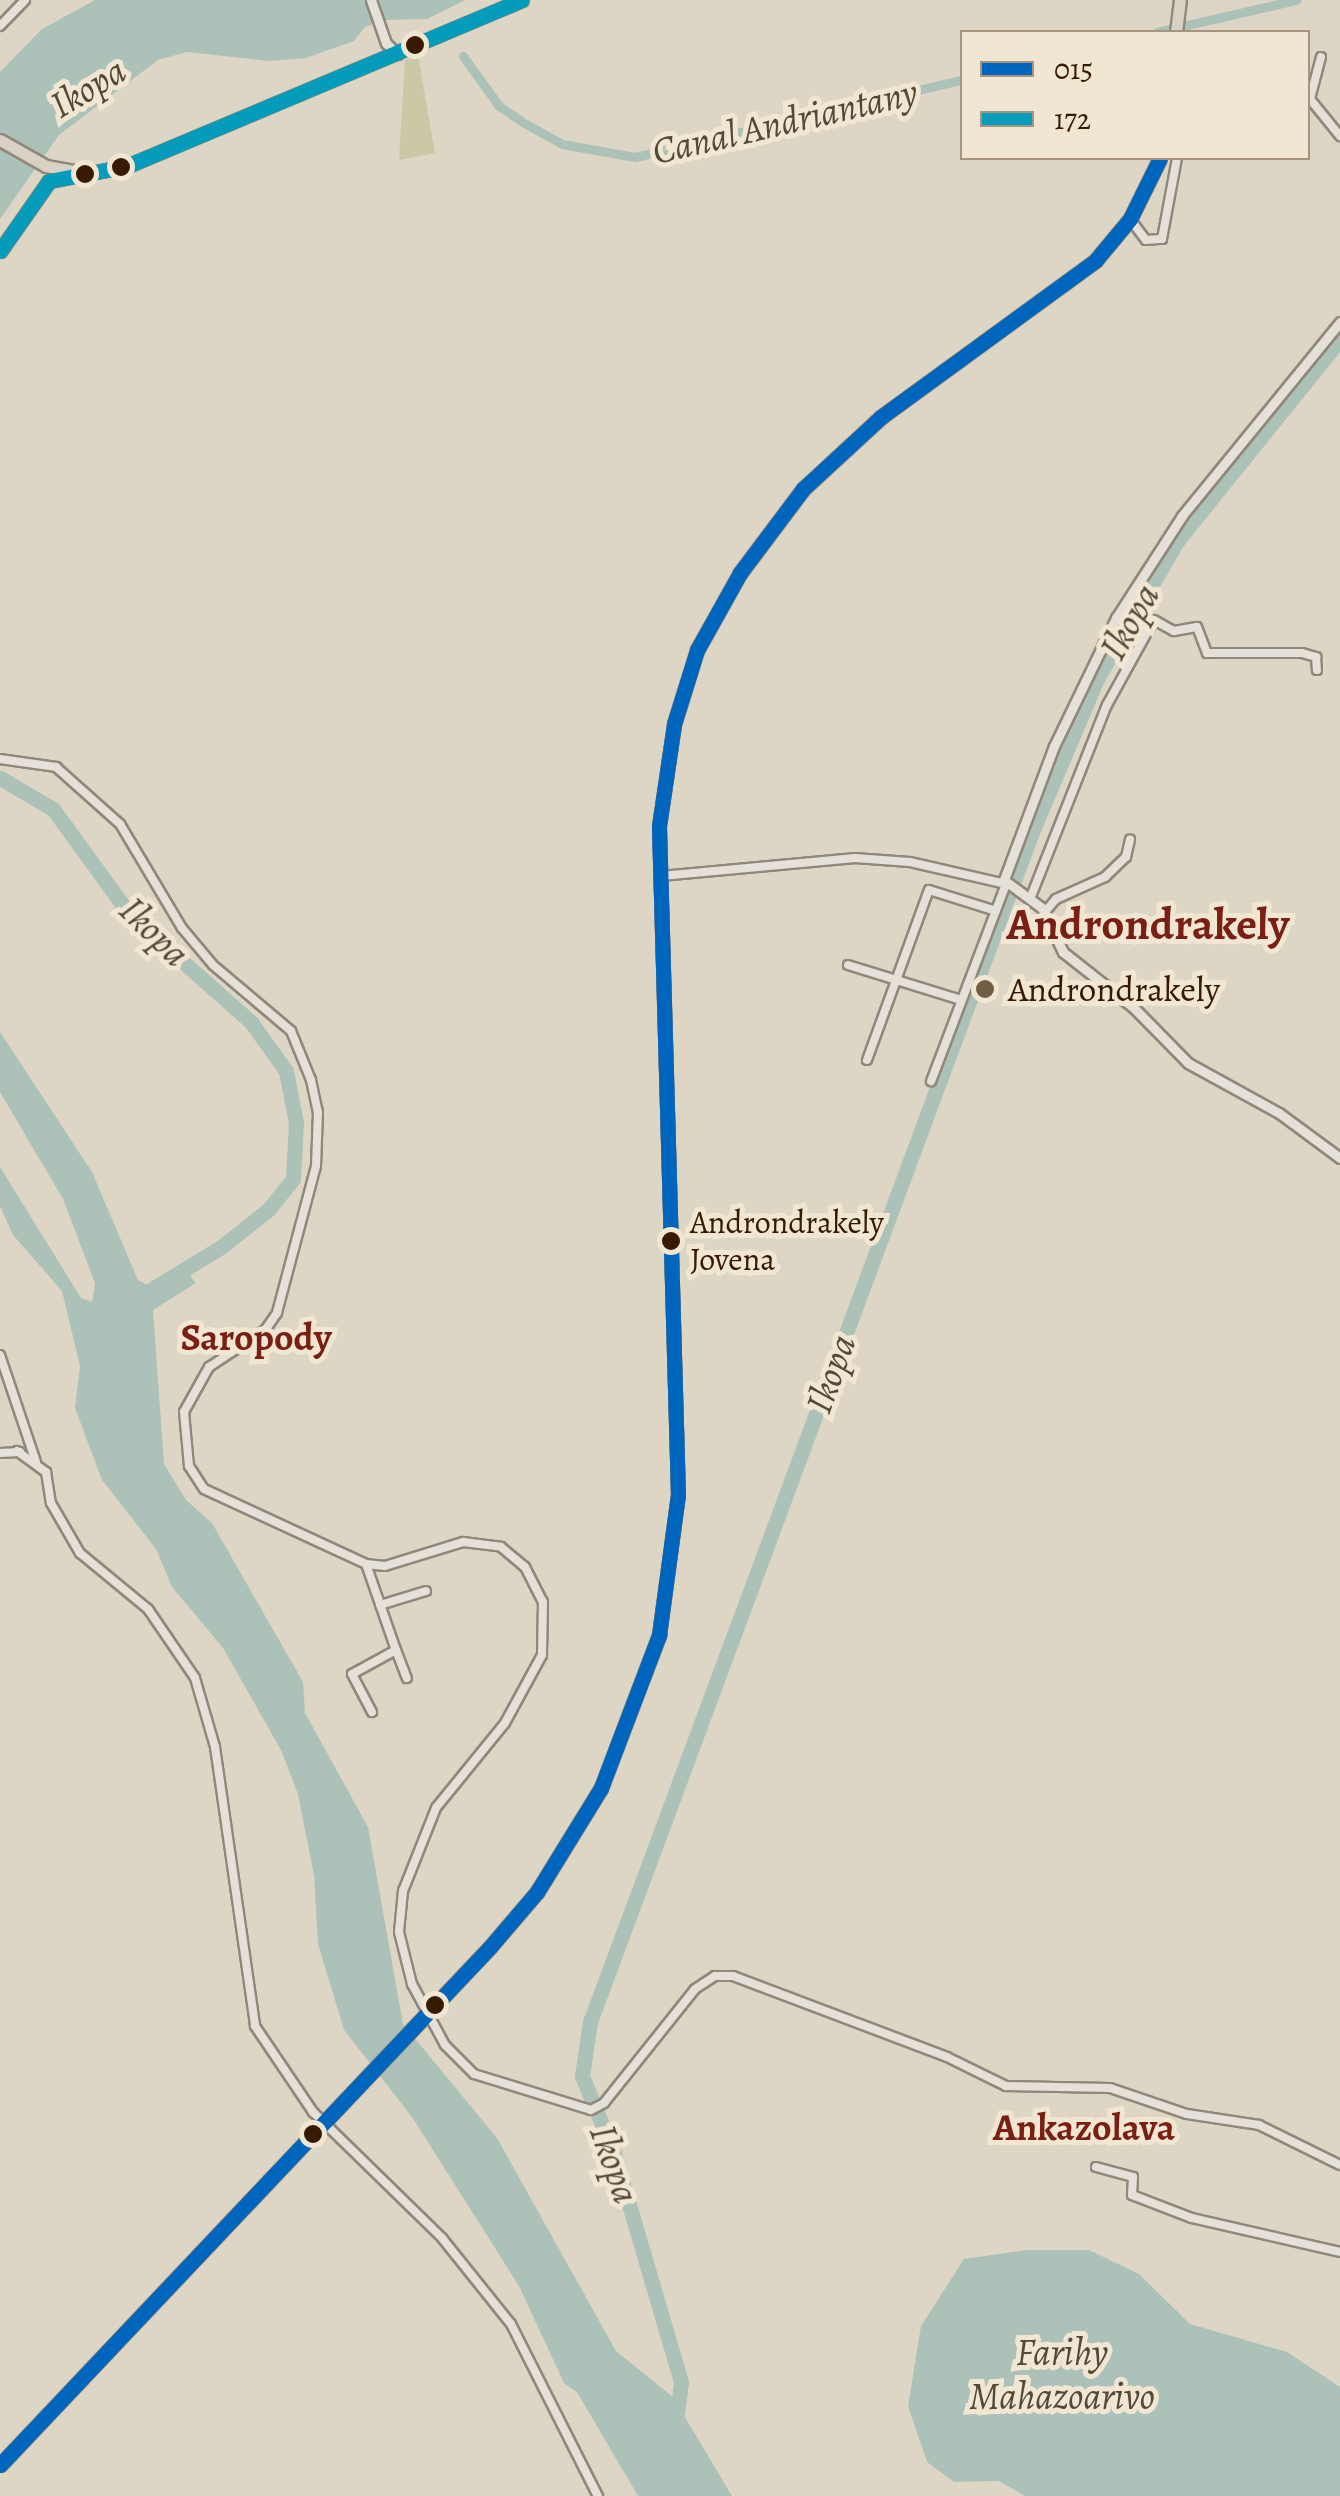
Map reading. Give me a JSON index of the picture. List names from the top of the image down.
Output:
{
  "districts": ["Androndrakely", "Saropody", "Ankazolava"],
  "water": ["Ikopa", "Canal Andriantany", "Farihy Mahazoarivo"],
  "places": ["Androndrakely", "Androndrakely Jovena"],
  "lines": ["transit line 172", "transit line 015"],
  "legend": ["015", "172"]
}
